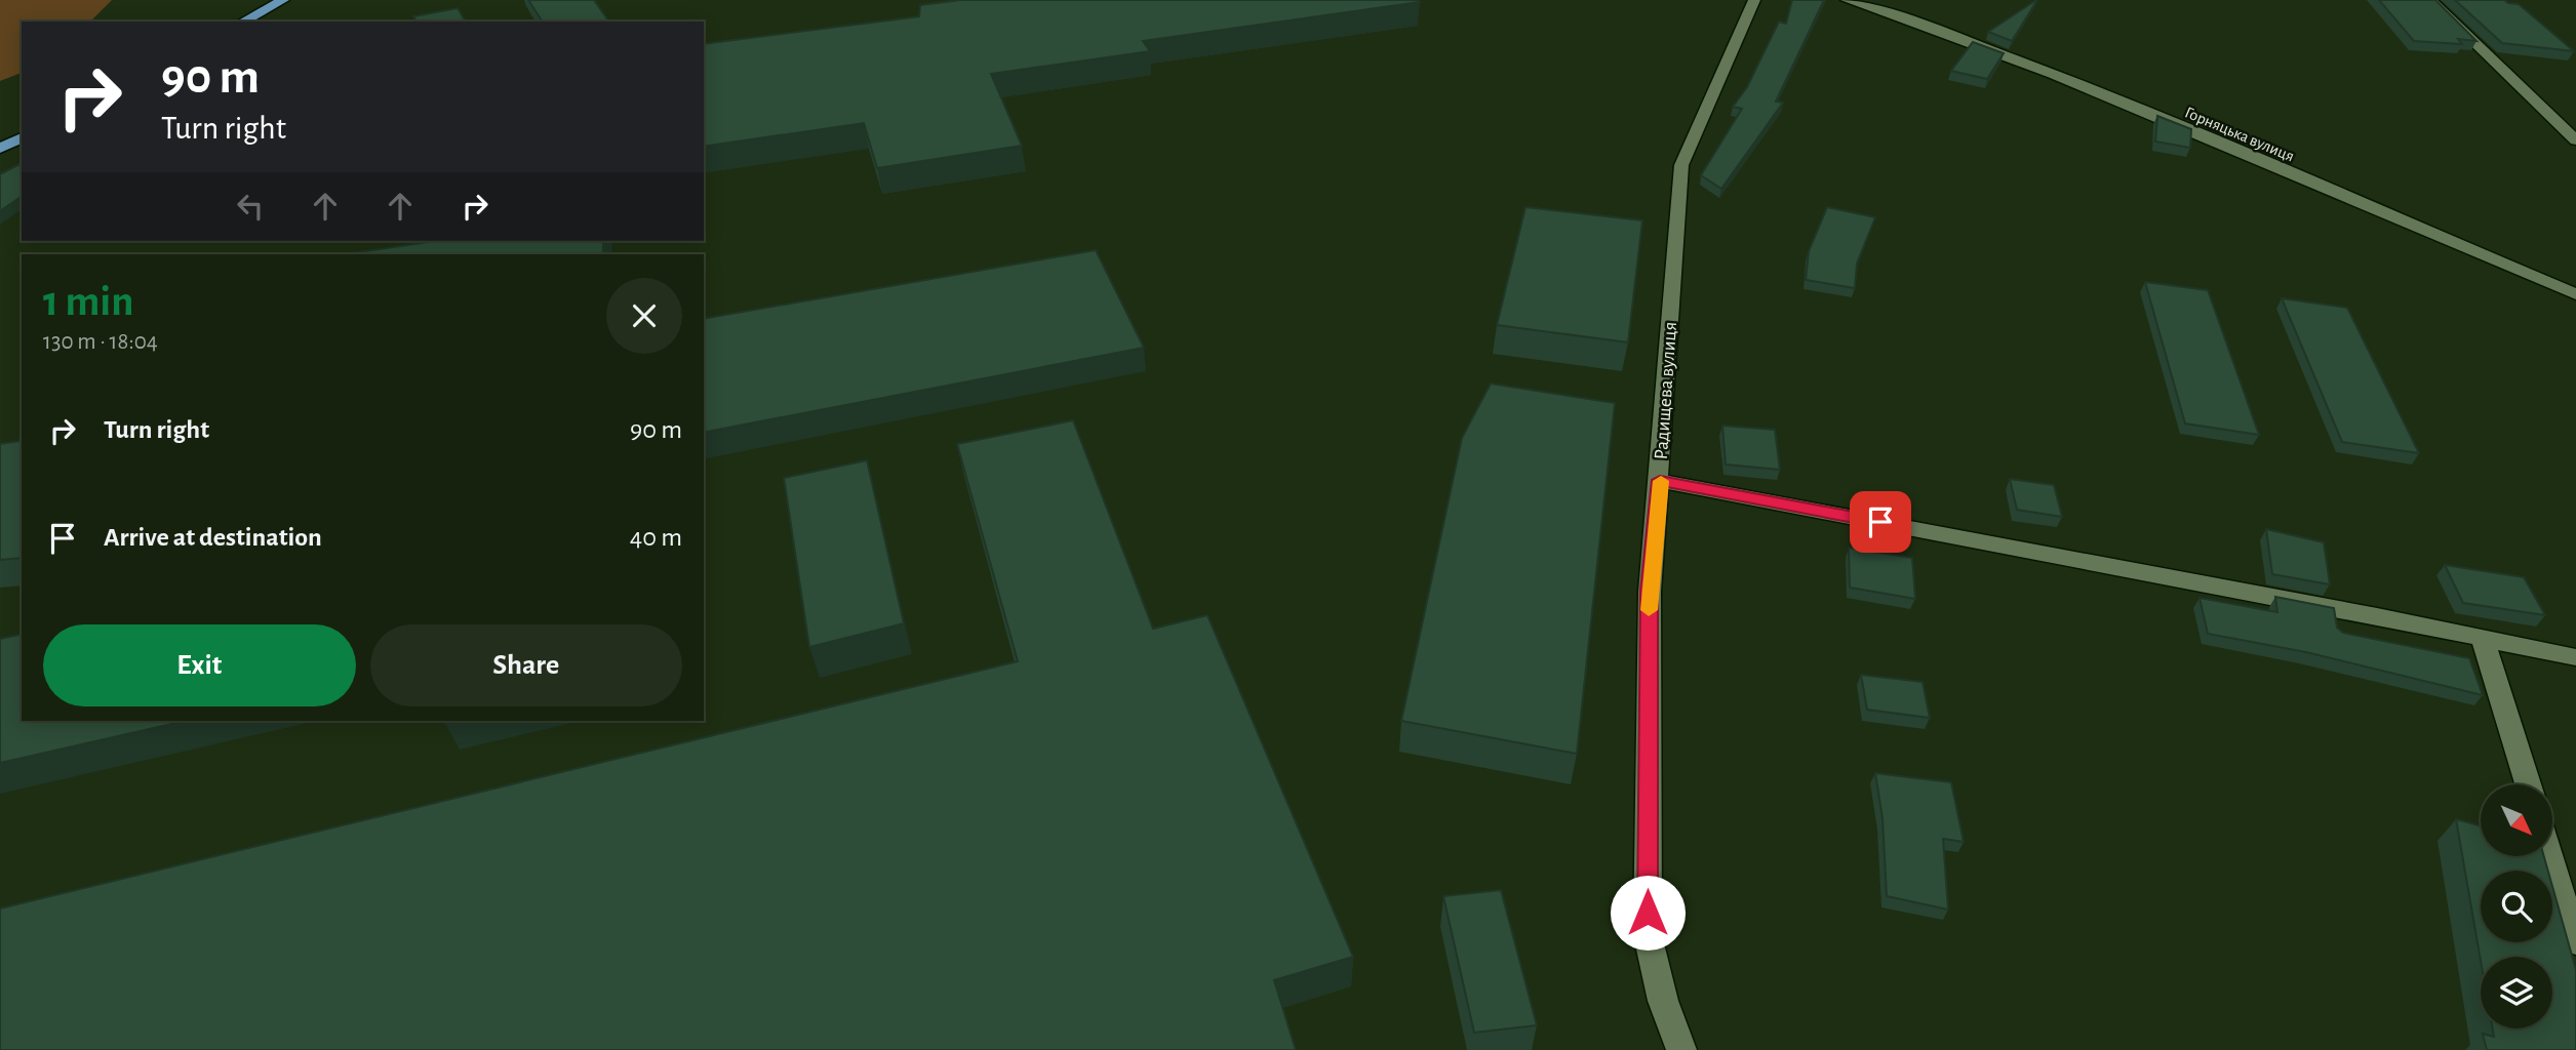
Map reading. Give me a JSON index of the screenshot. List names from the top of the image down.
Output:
{
  "streets": {
    "street": ["Горняцька вулиця", "Радищева вулиця"]
  },
  "north": "bottom right",
  "page": {
    "turn": ["90 m", "Turn right"],
    "heading": ["1 min", "130 m · 18:04"],
    "list": [
      {
        "name": "Turn right",
        "value": "90 m"
      },
      {
        "name": "Arrive at destination",
        "value": "40 m"
      }
    ],
    "buttons": ["Exit", "Share"]
  }
}
